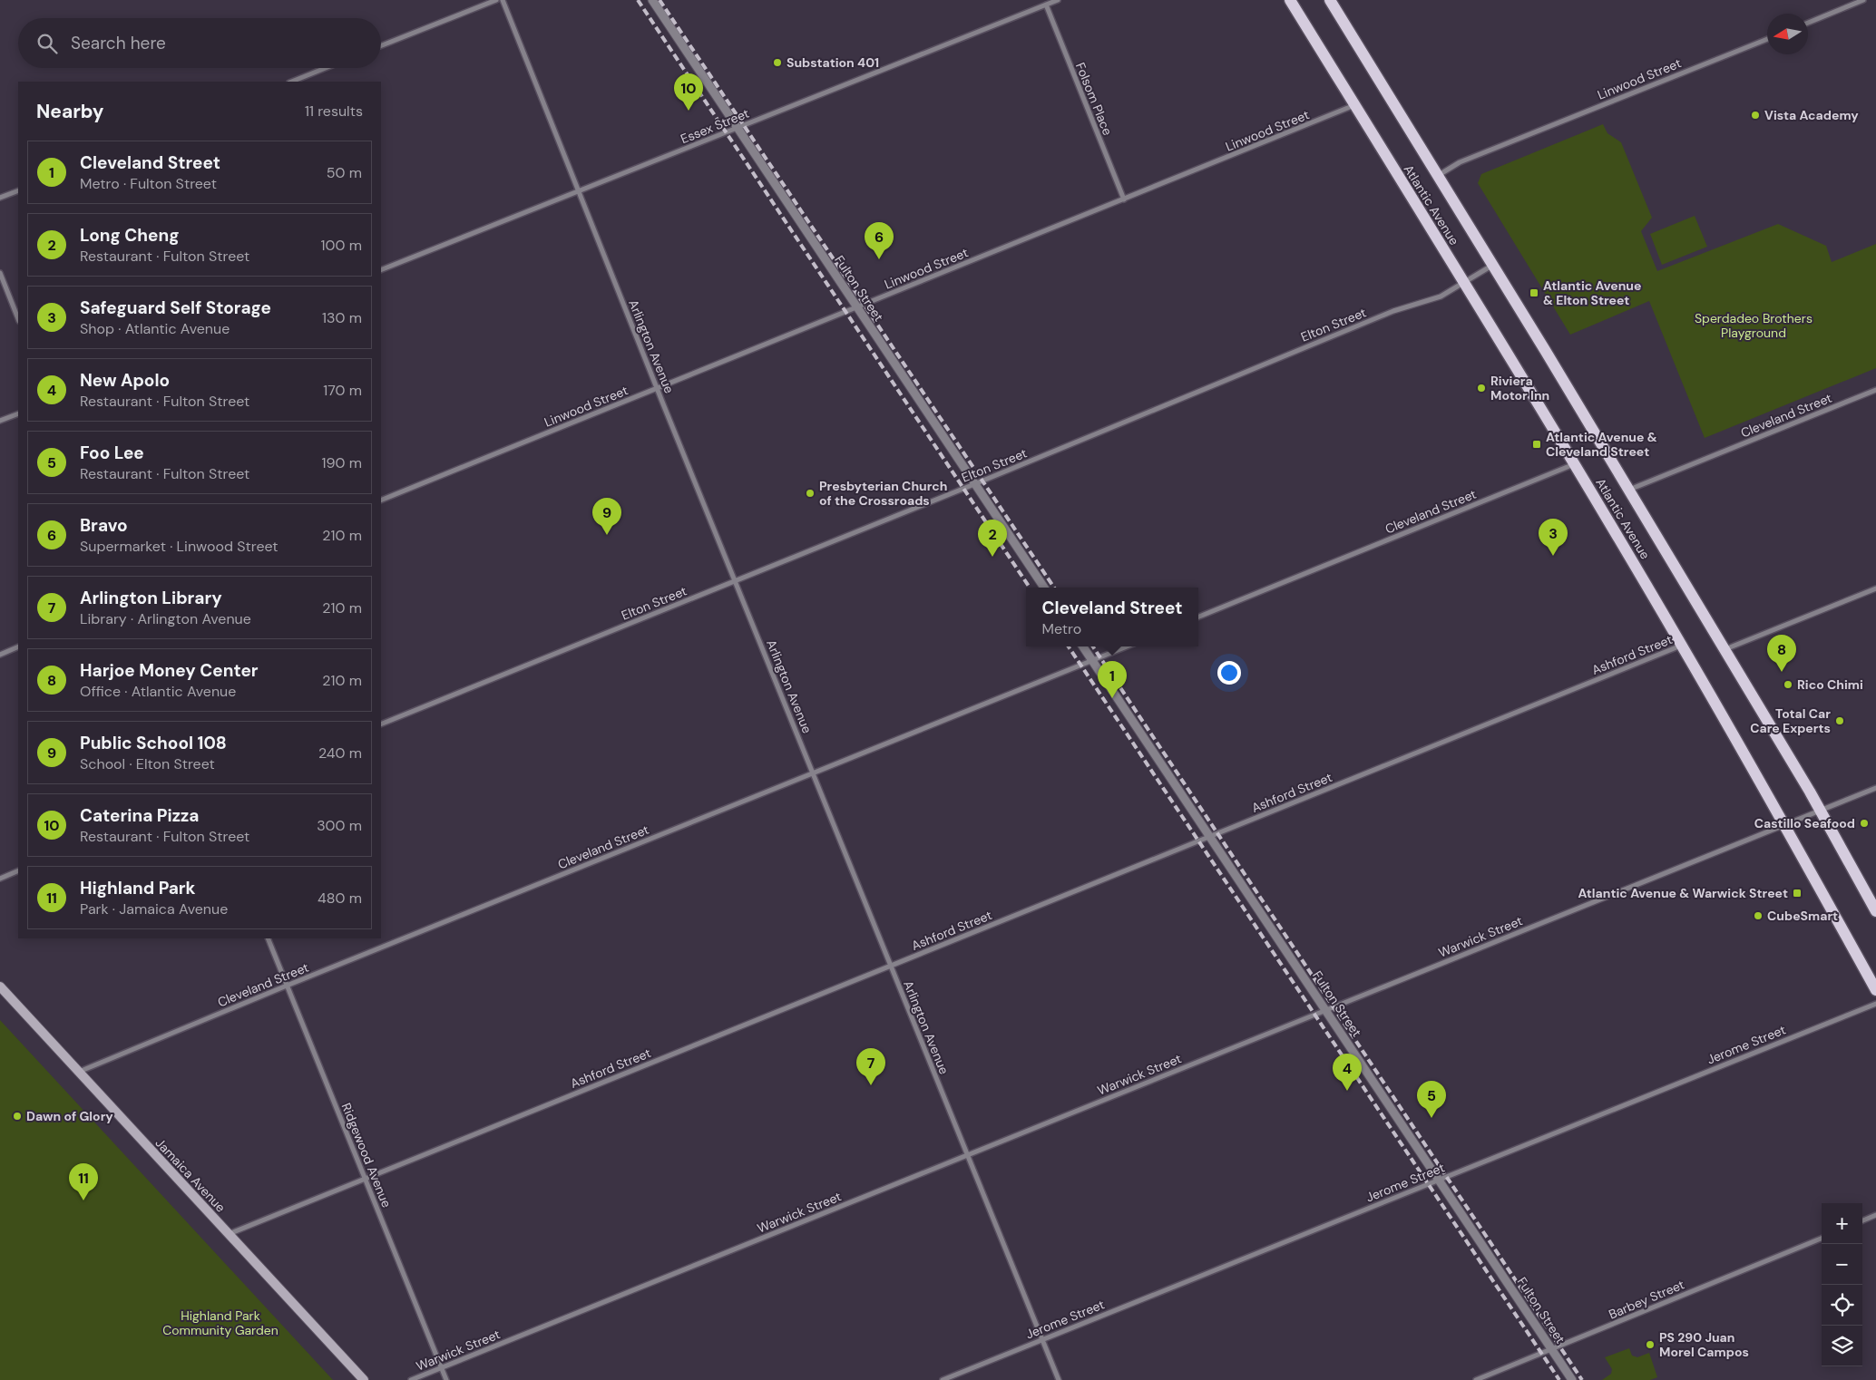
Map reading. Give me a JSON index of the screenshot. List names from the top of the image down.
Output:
{
  "streets": {
    "main road": ["Atlantic Avenue", "Jamaica Avenue"],
    "street": [
      "Linwood Street",
      "Folsom Place",
      "Essex Street",
      "Fulton Street",
      "Elton Street",
      "Arlington Avenue",
      "Cleveland Street",
      "Ashford Street",
      "Warwick Street",
      "Jerome Street",
      "Ridgewood Avenue",
      "Barbey Street"
    ]
  },
  "crossings": [
    ["Linwood Street", "Folsom Place"],
    ["Linwood Street", "Atlantic Avenue"],
    ["Linwood Street", "Fulton Street"],
    ["Linwood Street", "Arlington Avenue"],
    ["Folsom Place", "Essex Street"],
    ["Essex Street", "Fulton Street"],
    ["Essex Street", "Arlington Avenue"],
    ["Atlantic Avenue", "Elton Street"],
    ["Atlantic Avenue", "Cleveland Street"],
    ["Atlantic Avenue", "Ashford Street"],
    ["Atlantic Avenue", "Warwick Street"],
    ["Fulton Street", "Elton Street"],
    ["Fulton Street", "Cleveland Street"],
    ["Fulton Street", "Ashford Street"],
    ["Fulton Street", "Warwick Street"],
    ["Fulton Street", "Jerome Street"],
    ["Fulton Street", "Barbey Street"],
    ["Elton Street", "Arlington Avenue"],
    ["Arlington Avenue", "Cleveland Street"],
    ["Arlington Avenue", "Ashford Street"],
    ["Arlington Avenue", "Warwick Street"],
    ["Arlington Avenue", "Jerome Street"],
    ["Cleveland Street", "Ridgewood Avenue"],
    ["Cleveland Street", "Jamaica Avenue"],
    ["Ashford Street", "Ridgewood Avenue"],
    ["Ashford Street", "Jamaica Avenue"],
    ["Warwick Street", "Ridgewood Avenue"]
  ],
  "parks": ["Sperdadeo Brothers Playground", "Highland Park Community Garden"],
  "places": {
    "other": [
      "Substation 401",
      "Vista Academy",
      "Riviera Motor Inn",
      "Presbyterian Church of the Crossroads",
      "Rico Chimi",
      "Total Car Care Experts",
      "Castillo Seafood",
      "CubeSmart",
      "Dawn of Glory",
      "PS 290 Juan Morel Campos"
    ],
    "transit": ["Atlantic Avenue & Elton Street", "Atlantic Avenue & Cleveland Street", "Atlantic Avenue & Warwick Street"]
  },
  "north": "left",
  "page": {
    "search": "Search here",
    "pins": [
      "10",
      "6",
      "9",
      "3",
      "2",
      "8",
      "1",
      "7",
      "4",
      "5",
      "11"
    ],
    "heading": ["Nearby", "11 results"],
    "list": [
      {
        "mark": "1",
        "name": "Cleveland Street",
        "note": "Metro · Fulton Street",
        "value": "50 m"
      },
      {
        "mark": "2",
        "name": "Long Cheng",
        "note": "Restaurant · Fulton Street",
        "value": "100 m"
      },
      {
        "mark": "3",
        "name": "Safeguard Self Storage",
        "note": "Shop · Atlantic Avenue",
        "value": "130 m"
      },
      {
        "mark": "4",
        "name": "New Apolo",
        "note": "Restaurant · Fulton Street",
        "value": "170 m"
      },
      {
        "mark": "5",
        "name": "Foo Lee",
        "note": "Restaurant · Fulton Street",
        "value": "190 m"
      },
      {
        "mark": "6",
        "name": "Bravo",
        "note": "Supermarket · Linwood Street",
        "value": "210 m"
      },
      {
        "mark": "7",
        "name": "Arlington Library",
        "note": "Library · Arlington Avenue",
        "value": "210 m"
      },
      {
        "mark": "8",
        "name": "Harjoe Money Center",
        "note": "Office · Atlantic Avenue",
        "value": "210 m"
      },
      {
        "mark": "9",
        "name": "Public School 108",
        "note": "School · Elton Street",
        "value": "240 m"
      },
      {
        "mark": "10",
        "name": "Caterina Pizza",
        "note": "Restaurant · Fulton Street",
        "value": "300 m"
      },
      {
        "mark": "11",
        "name": "Highland Park",
        "note": "Park · Jamaica Avenue",
        "value": "480 m"
      }
    ],
    "popup": ["Cleveland Street", "Metro"],
    "map_buttons": ["+", "−"]
  }
}
